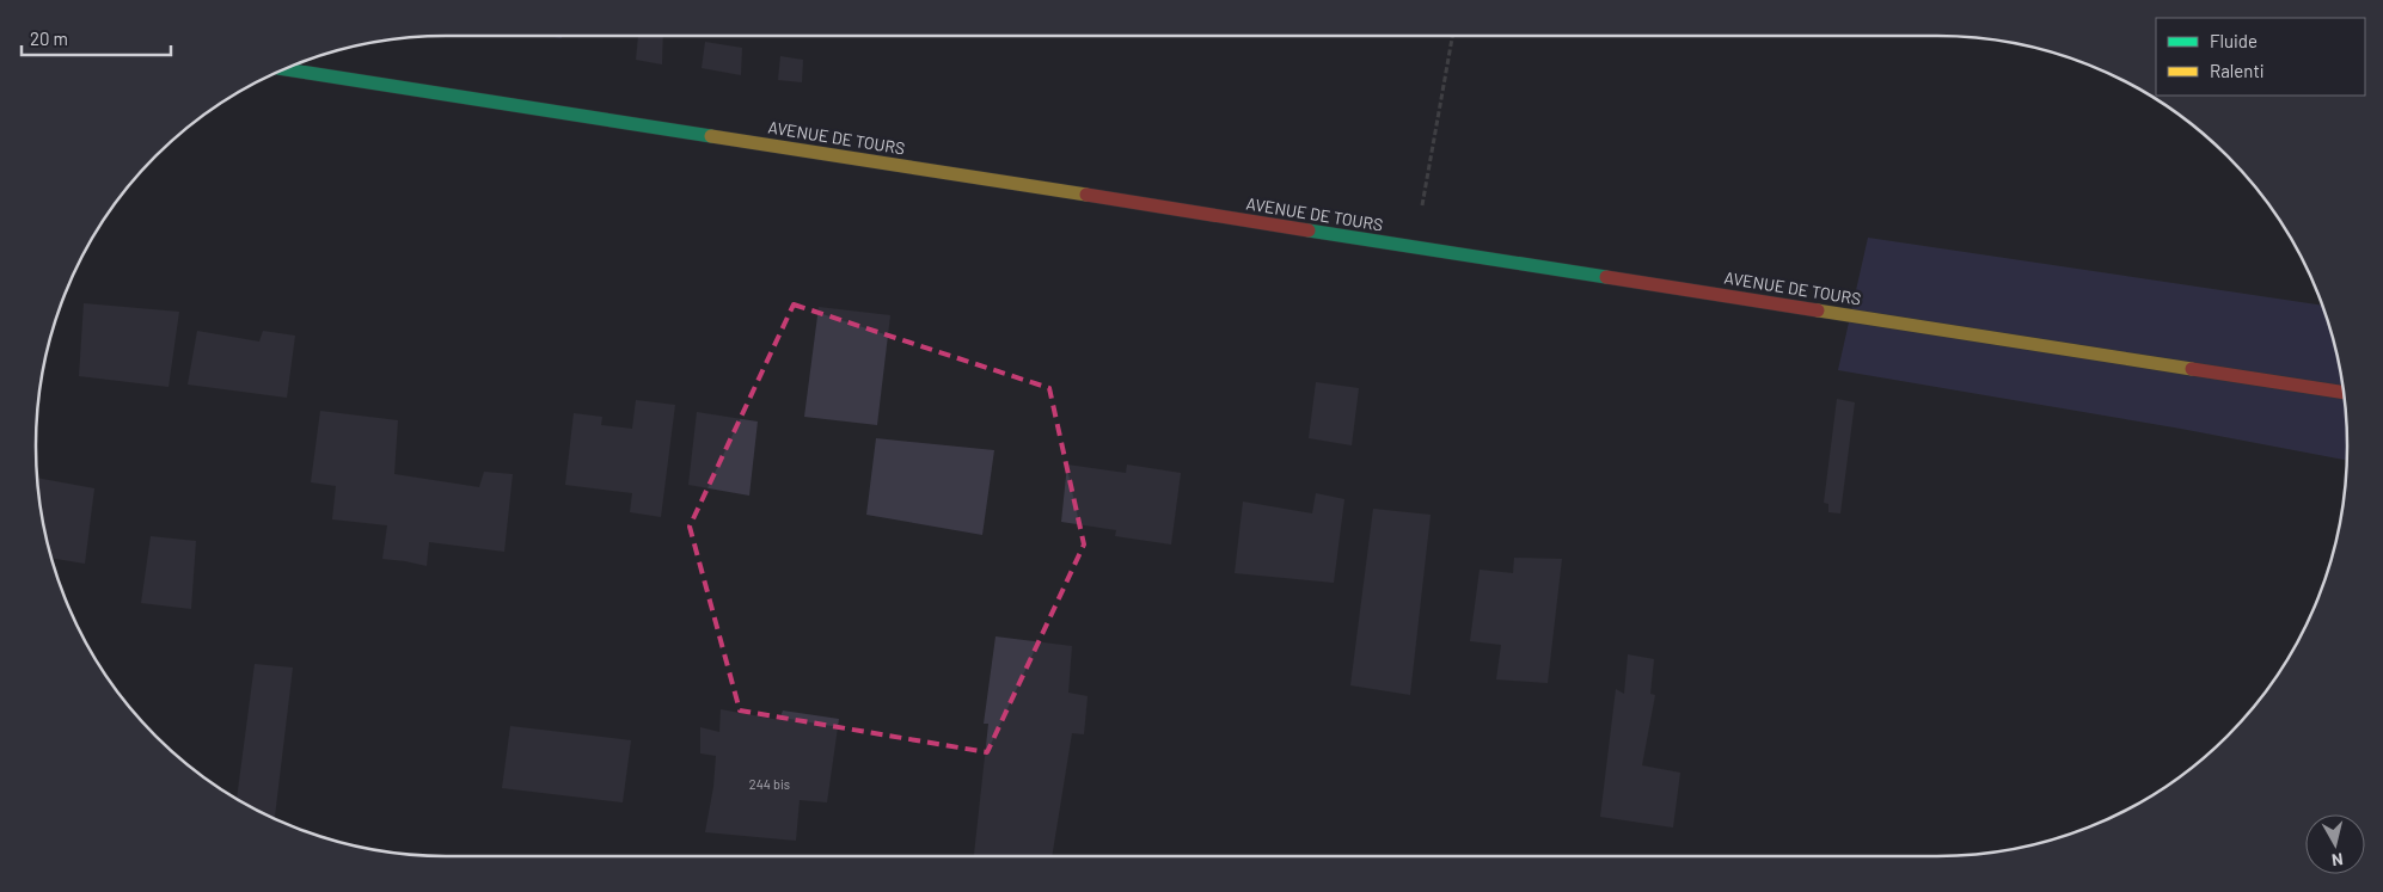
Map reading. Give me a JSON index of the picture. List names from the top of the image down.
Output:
{
  "streets": {
    "main road": ["AVENUE DE TOURS"]
  },
  "house_numbers": ["244 bis"],
  "legend": ["Fluide", "Ralenti"],
  "scale_bar": "20 m",
  "north": "bottom"
}
